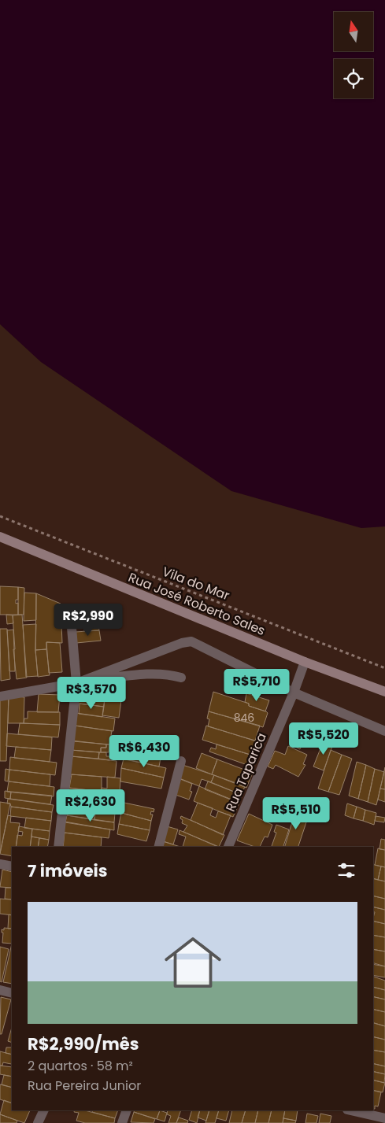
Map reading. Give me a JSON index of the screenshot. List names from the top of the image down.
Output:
{
  "streets": {
    "main road": ["Rua José Roberto Sales"],
    "street": ["Rua Taparica"],
    "path": ["Vila do Mar"]
  },
  "crossings": [
    ["Rua José Roberto Sales", "Rua Taparica"]
  ],
  "house_numbers": ["846"],
  "north": "top",
  "page": {
    "price": [
      "R$2,990",
      "R$5,710",
      "R$3,570",
      "R$5,520",
      "R$6,430",
      "R$2,630",
      "R$5,510"
    ],
    "heading": "7 imóveis",
    "list": [
      {
        "name": "R$2,990/mês",
        "note": "2 quartos · 58 m² · Rua Pereira Junior"
      }
    ]
  }
}
